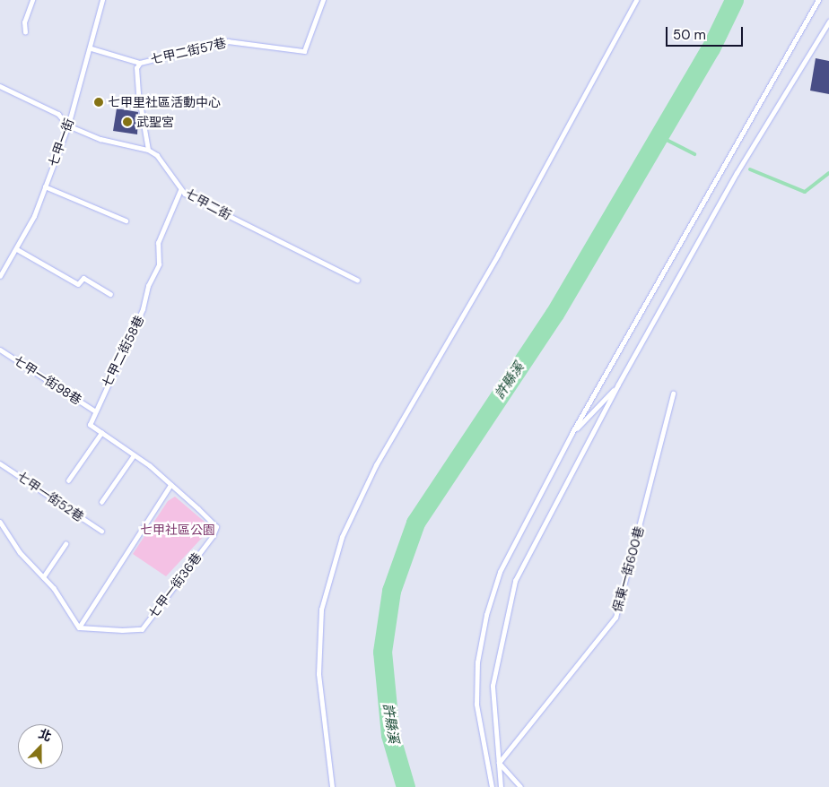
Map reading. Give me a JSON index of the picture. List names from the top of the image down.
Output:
{
  "streets": {
    "lane": [
      "七甲二街57巷",
      "七甲一街",
      "七甲二街",
      "七甲二街58巷",
      "七甲一街98巷",
      "七甲一街52巷",
      "保東一街600巷",
      "七甲一街36巷"
    ]
  },
  "crossings": [
    ["七甲二街57巷", "七甲二街"],
    ["七甲二街", "七甲二街58巷"],
    ["七甲二街58巷", "七甲一街98巷"],
    ["七甲二街58巷", "七甲一街36巷"],
    ["七甲一街98巷", "七甲一街36巷"]
  ],
  "water": ["許縣溪"],
  "parks": ["七甲社區公園"],
  "places": ["七甲里社區活動中心", "武聖宮"],
  "scale_bar": "50 m",
  "north": "top"
}
